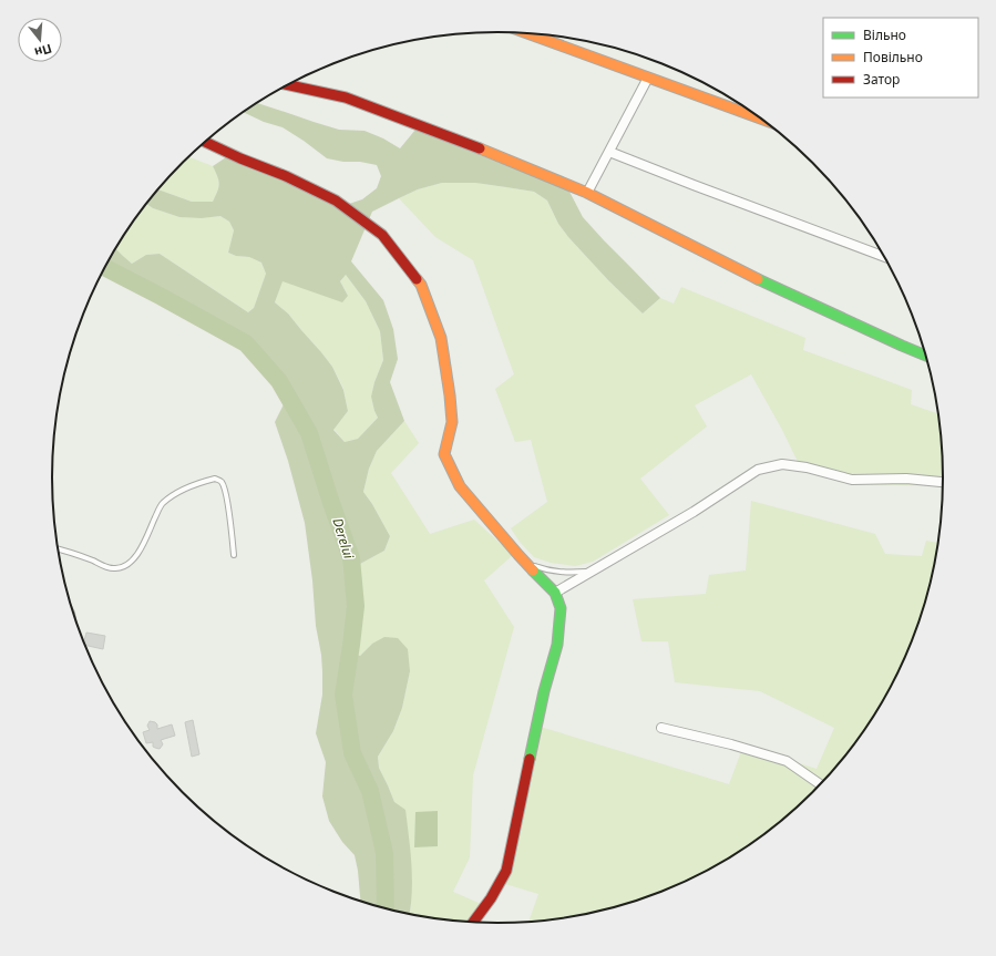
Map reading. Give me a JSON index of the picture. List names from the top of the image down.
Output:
{
  "water": ["Derelui"],
  "legend": ["Вільно", "Повільно", "Затор"],
  "north": "bottom"
}
